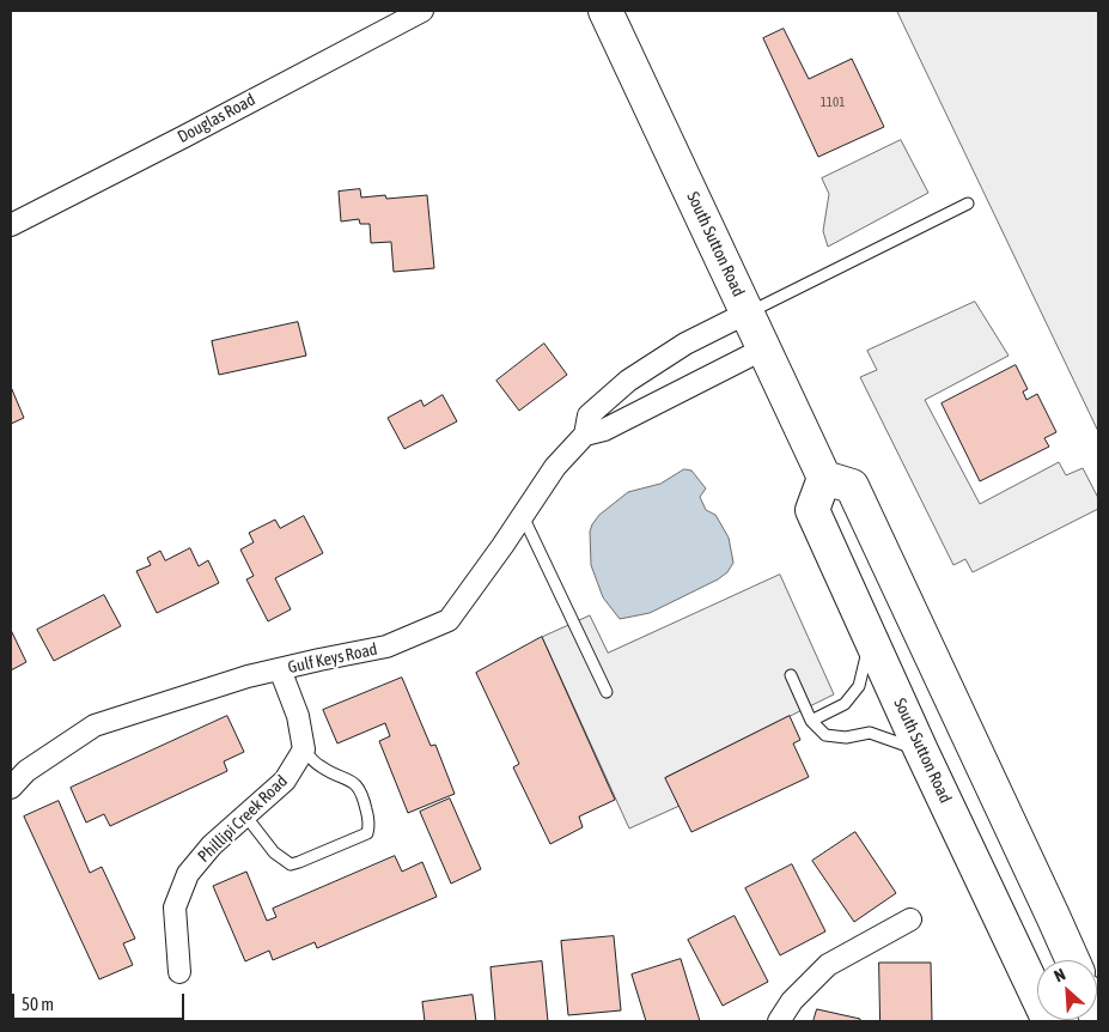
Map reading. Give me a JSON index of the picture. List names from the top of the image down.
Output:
{
  "streets": {
    "main road": ["South Sutton Road"],
    "street": ["Douglas Road", "Gulf Keys Road", "Phillipi Creek Road"]
  },
  "crossings": [
    ["South Sutton Road", "Gulf Keys Road"]
  ],
  "house_numbers": ["1101"],
  "scale_bar": "50 m",
  "north": "top left"
}
